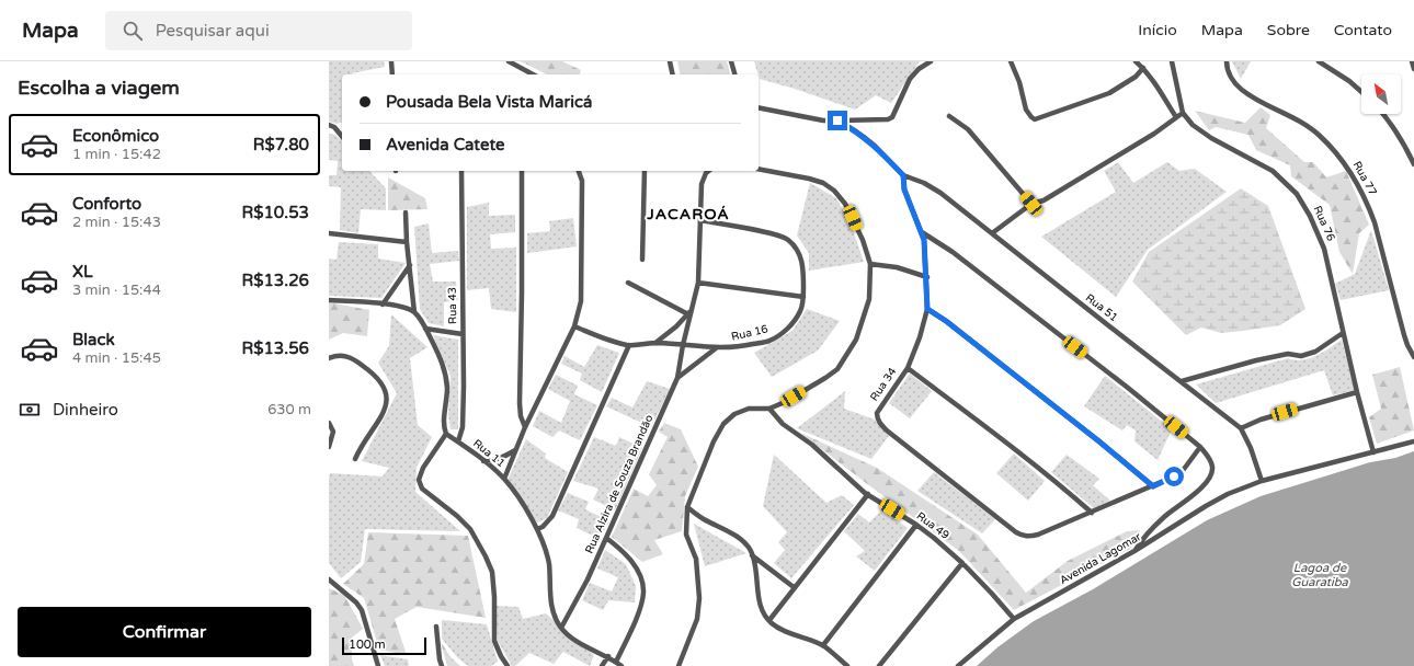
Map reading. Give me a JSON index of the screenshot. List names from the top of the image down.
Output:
{
  "streets": {
    "street": [
      "Rua 77",
      "Rua 76",
      "Rua 43",
      "Rua 51",
      "Rua 16",
      "Rua 34",
      "Rua 11",
      "Rua Alzira de Souza Brandão",
      "Rua 49",
      "Avenida Lagomar"
    ]
  },
  "crossings": [
    ["Rua 76", "Avenida Lagomar"],
    ["Rua 43", "Rua 11"],
    ["Rua 51", "Rua 34"],
    ["Rua 51", "Avenida Lagomar"],
    ["Rua 16", "Rua Alzira de Souza Brandão"],
    ["Rua 11", "Rua Alzira de Souza Brandão"],
    ["Rua 49", "Avenida Lagomar"]
  ],
  "districts": ["JACAROÁ"],
  "water": ["Lagoa de Guaratiba"],
  "scale_bar": "100 m",
  "north": "top left",
  "page": {
    "header": "Mapa",
    "search": "Pesquisar aqui",
    "nav": [
      "Início",
      "Mapa",
      "Sobre",
      "Contato"
    ],
    "heading": "Escolha a viagem",
    "banner": ["Pousada Bela Vista Maricá", "Avenida Catete"],
    "list": [
      {
        "name": "Econômico",
        "note": "1 min · 15:42",
        "value": "R$7.80"
      },
      {
        "name": "Conforto",
        "note": "2 min · 15:43",
        "value": "R$10.53"
      },
      {
        "name": "XL",
        "note": "3 min · 15:44",
        "value": "R$13.26"
      },
      {
        "name": "Black",
        "note": "4 min · 15:45",
        "value": "R$13.56"
      }
    ],
    "pay": ["Dinheiro", "630 m"],
    "buttons": "Confirmar",
    "scale": "100 m"
  }
}
